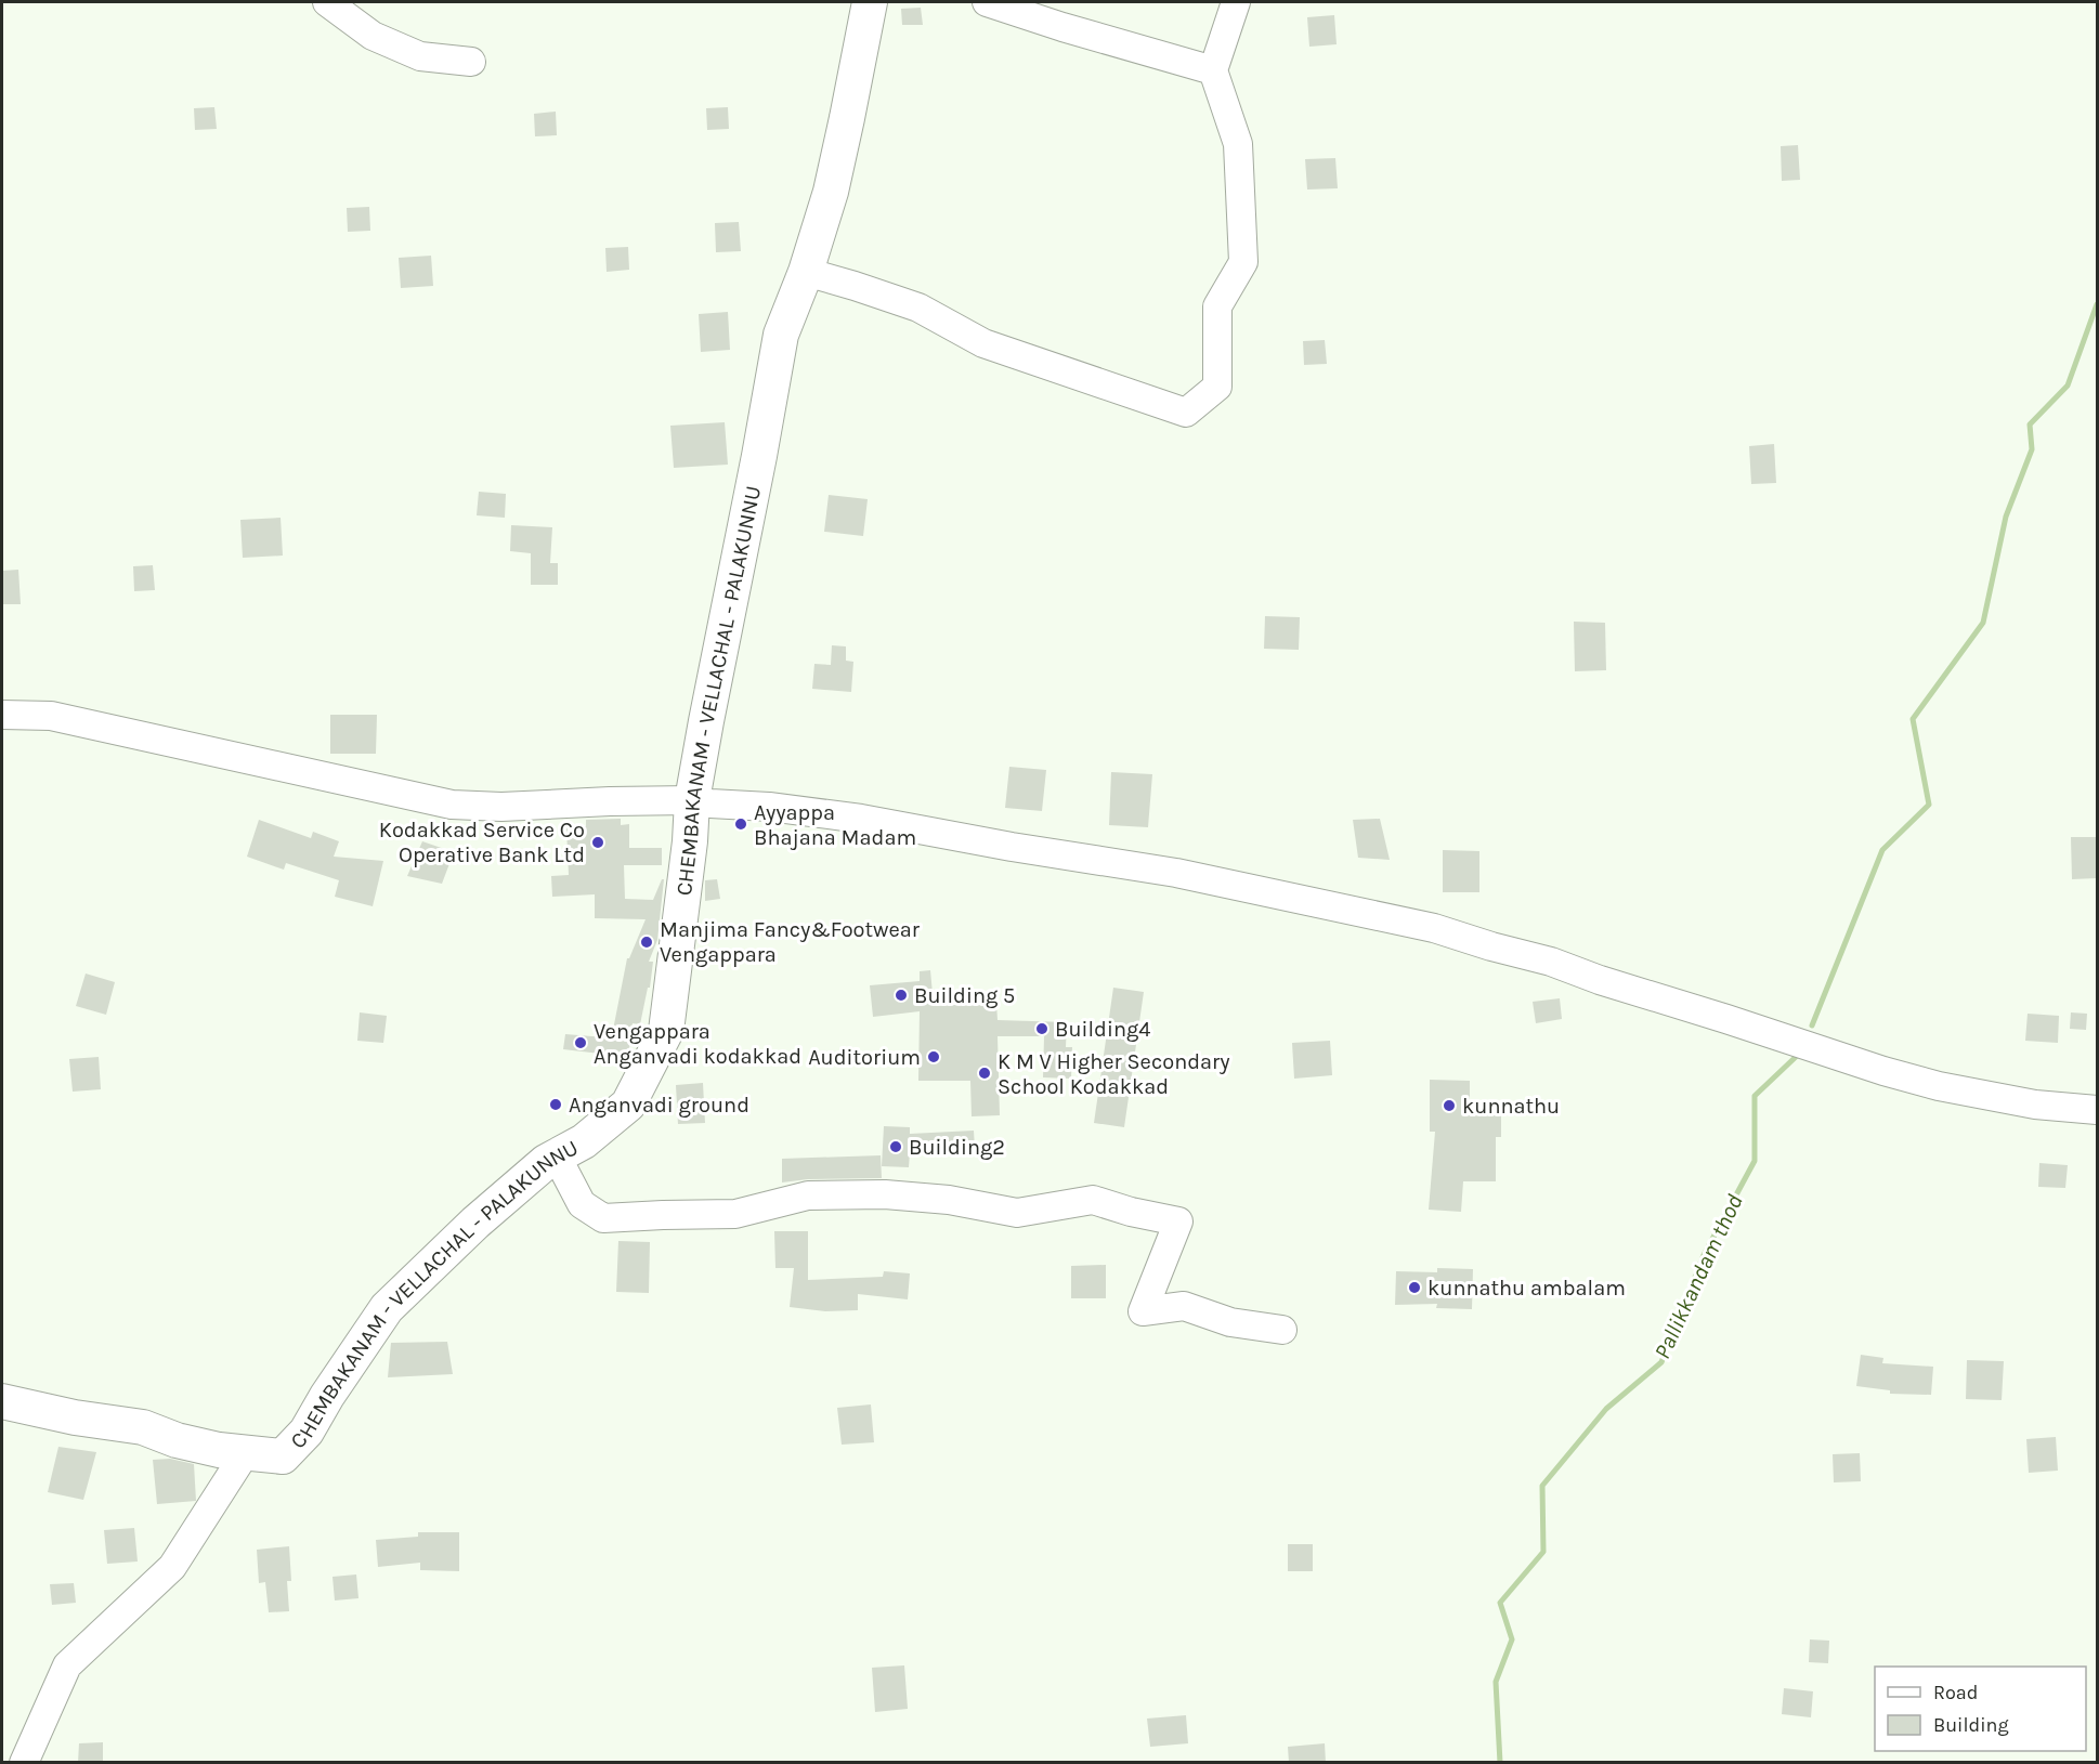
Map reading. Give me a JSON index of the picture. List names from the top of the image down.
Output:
{
  "streets": {
    "main road": ["CHEMBAKANAM - VELLACHAL - PALAKUNNU"]
  },
  "water": ["Pallikkandam thod"],
  "places": [
    "Ayyappa Bhajana Madam",
    "Kodakkad Service Co Operative Bank Ltd",
    "Manjima Fancy&Footwear Vengappara",
    "Building 5",
    "Building4",
    "Vengappara Anganvadi kodakkad",
    "Auditorium",
    "K M V Higher Secondary School Kodakkad",
    "Anganvadi ground",
    "kunnathu",
    "Building2",
    "kunnathu ambalam"
  ],
  "legend": ["Road", "Building"]
}
